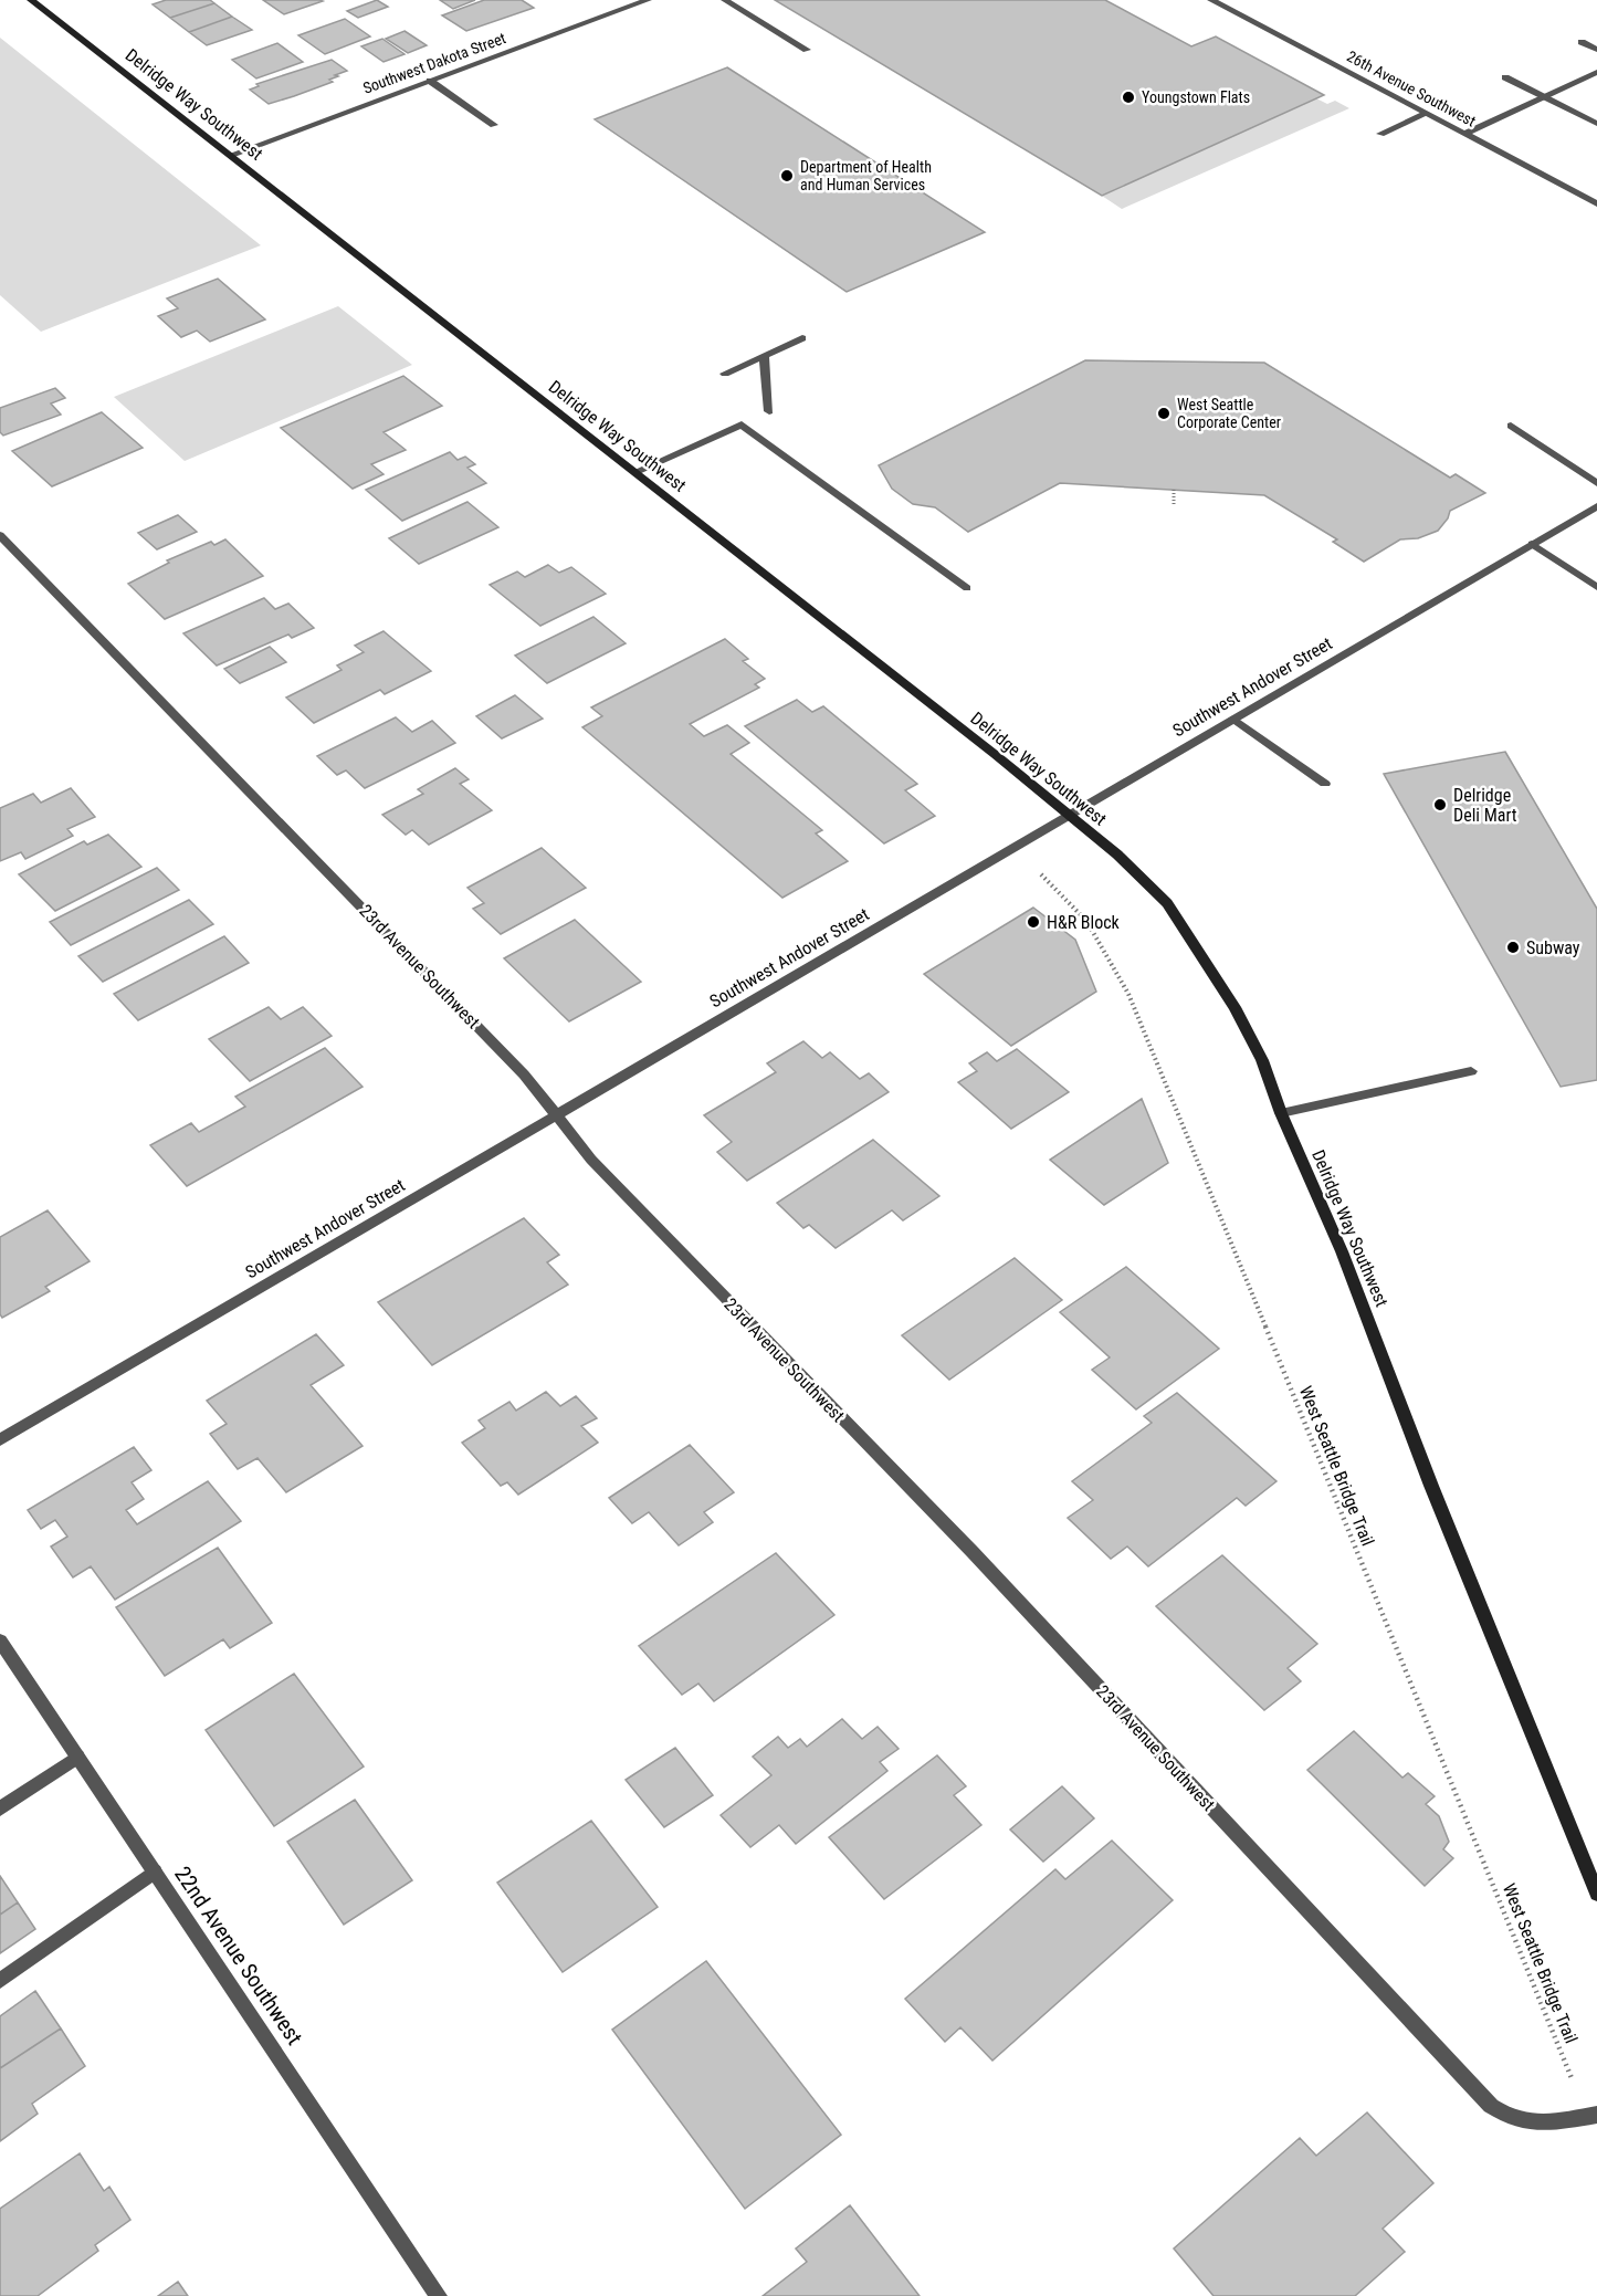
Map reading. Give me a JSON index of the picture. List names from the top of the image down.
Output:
{
  "streets": {
    "main road": ["Delridge Way Southwest"],
    "street": [
      "Southwest Dakota Street",
      "26th Avenue Southwest",
      "Southwest Andover Street",
      "23rd Avenue Southwest",
      "22nd Avenue Southwest"
    ],
    "path": ["West Seattle Bridge Trail"]
  },
  "crossings": [
    ["Southwest Dakota Street", "Delridge Way Southwest"],
    ["Delridge Way Southwest", "Southwest Andover Street"],
    ["Southwest Andover Street", "23rd Avenue Southwest"]
  ],
  "places": [
    "Youngstown Flats",
    "Department of Health and Human Services",
    "West Seattle Corporate Center",
    "Delridge Deli Mart",
    "H&R Block",
    "Subway"
  ]
}
